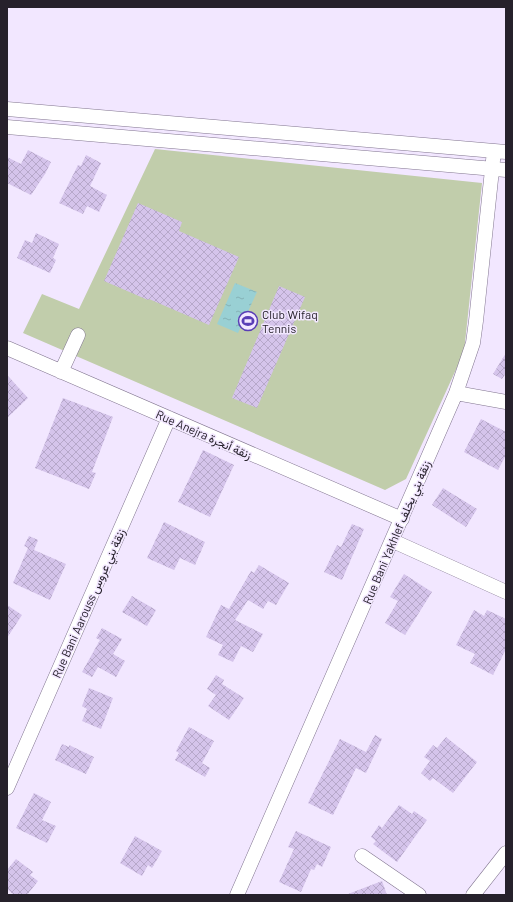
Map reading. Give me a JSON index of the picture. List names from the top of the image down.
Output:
{
  "streets": {
    "street": ["Rue Anejra زنقة أنجرة", "Rue Bani Yakhlef زنقة بني يخلف", "Rue Bani Aarouss زنقة بني عروس"]
  },
  "crossings": [
    ["Rue Anejra زنقة أنجرة", "Rue Bani Yakhlef زنقة بني يخلف"],
    ["Rue Anejra زنقة أنجرة", "Rue Bani Aarouss زنقة بني عروس"]
  ],
  "places": {
    "sports": ["Club Wifaq Tennis"]
  }
}
